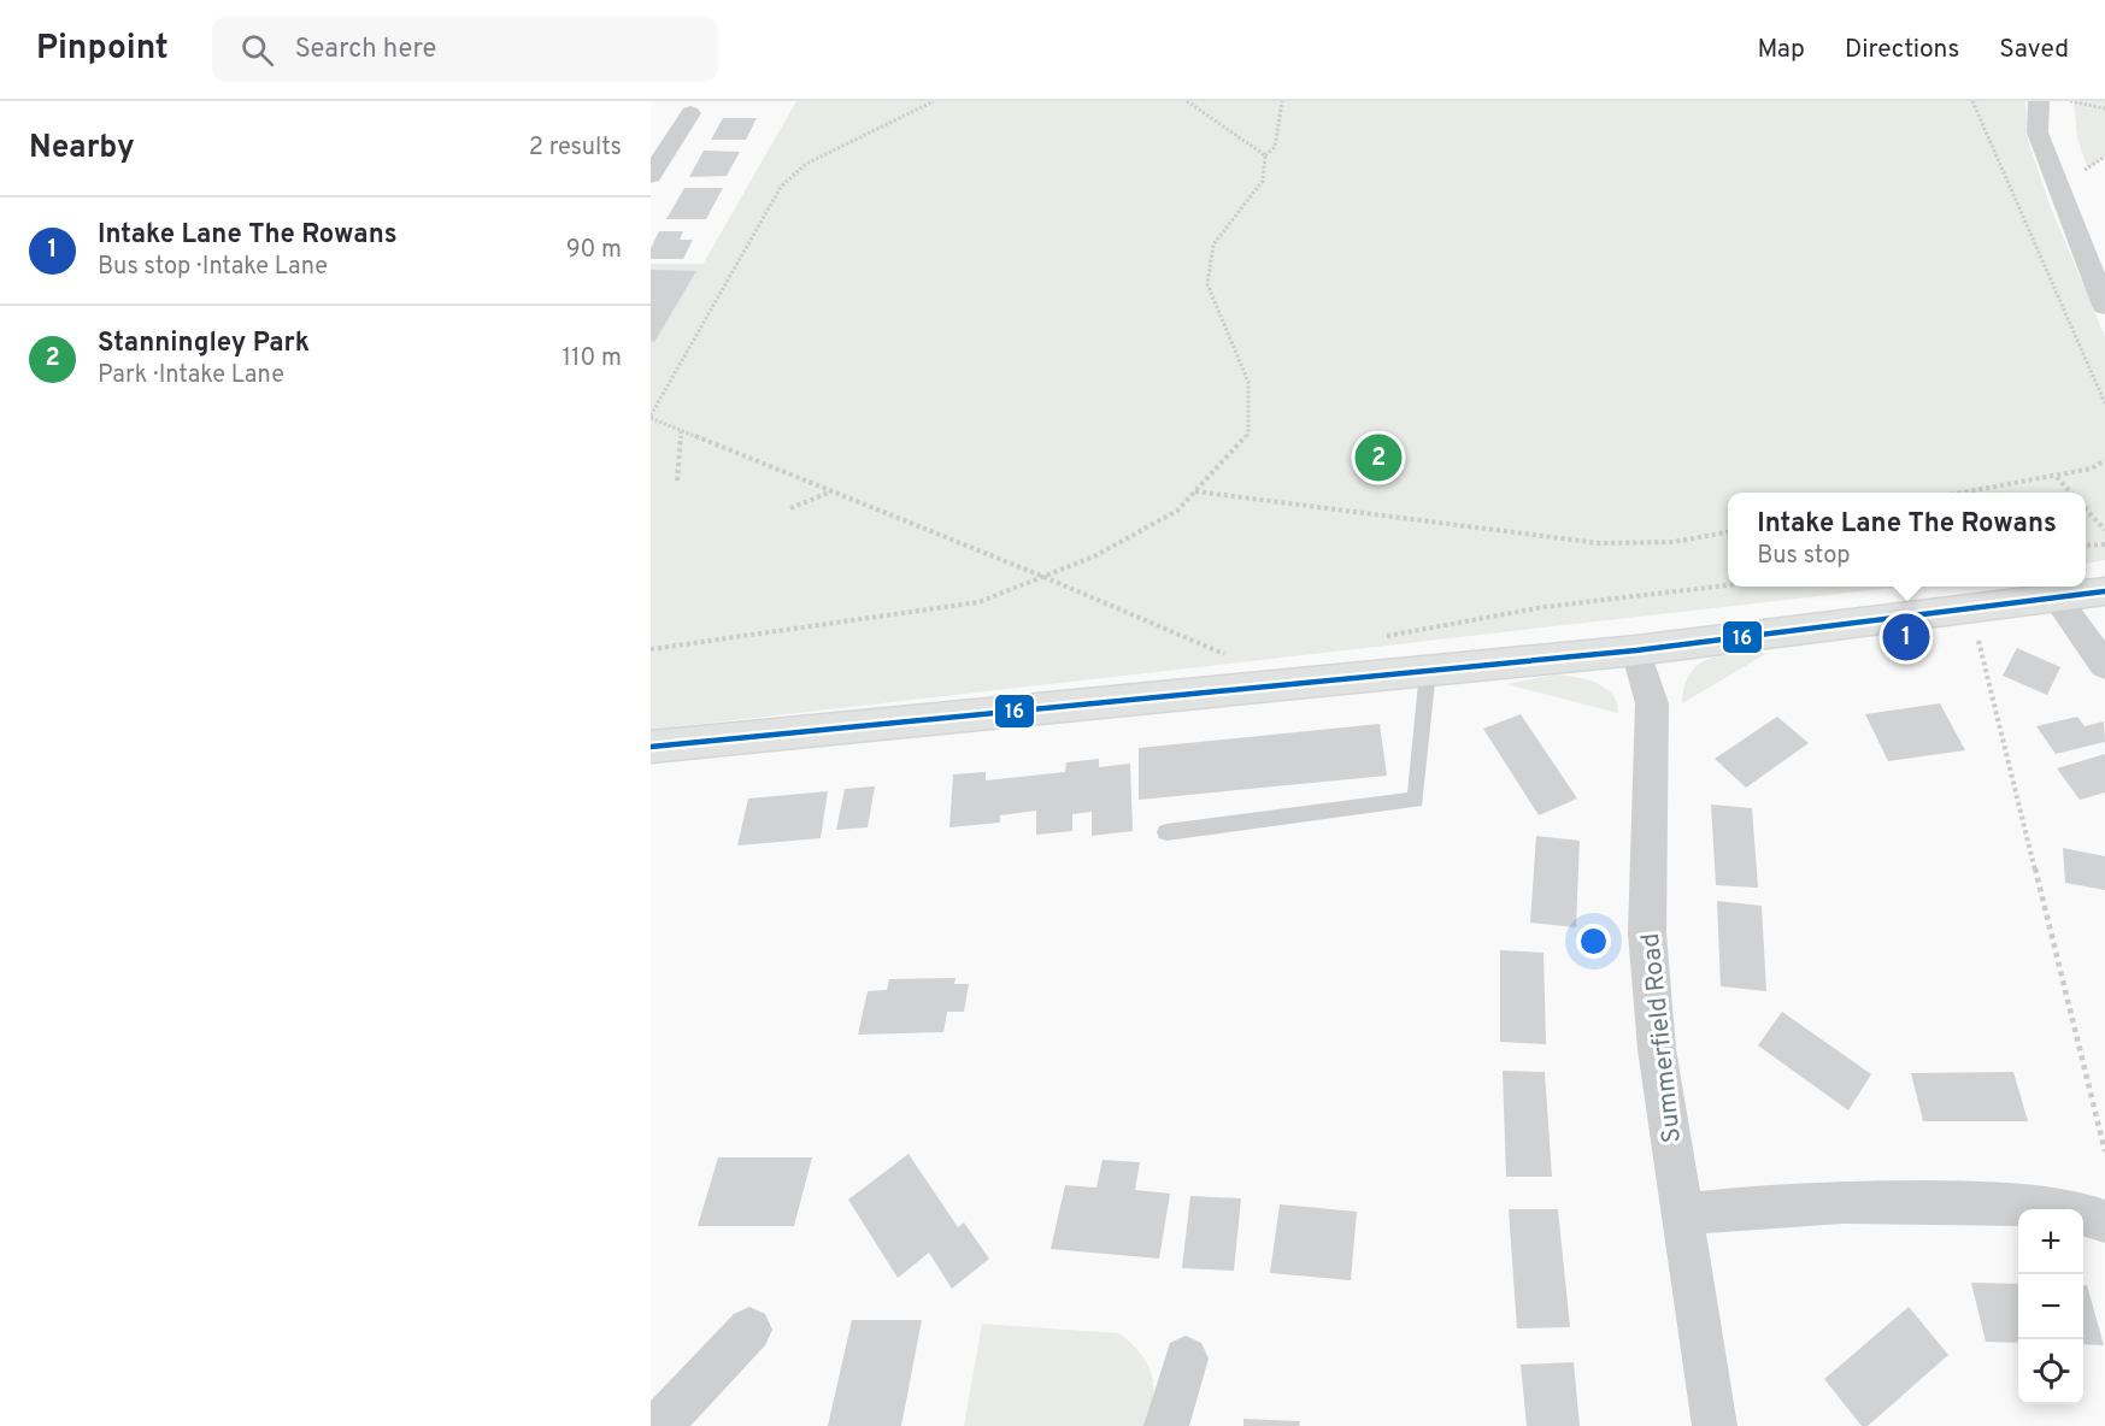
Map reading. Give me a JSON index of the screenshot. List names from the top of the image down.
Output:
{
  "streets": {
    "street": ["Summerfield Road"]
  },
  "lines": ["transit line 16"],
  "page": {
    "header": "Pinpoint",
    "search": "Search here",
    "nav": ["Map", "Directions", "Saved"],
    "heading": ["Nearby", "2 results"],
    "list": [
      {
        "mark": "1",
        "name": "Intake Lane The Rowans",
        "note": "Bus stop · Intake Lane",
        "value": "90 m"
      },
      {
        "mark": "2",
        "name": "Stanningley Park",
        "note": "Park · Intake Lane",
        "value": "110 m"
      }
    ],
    "pins": ["2", "1"],
    "popup": ["Intake Lane The Rowans", "Bus stop"],
    "map_buttons": ["+", "−"]
  }
}
